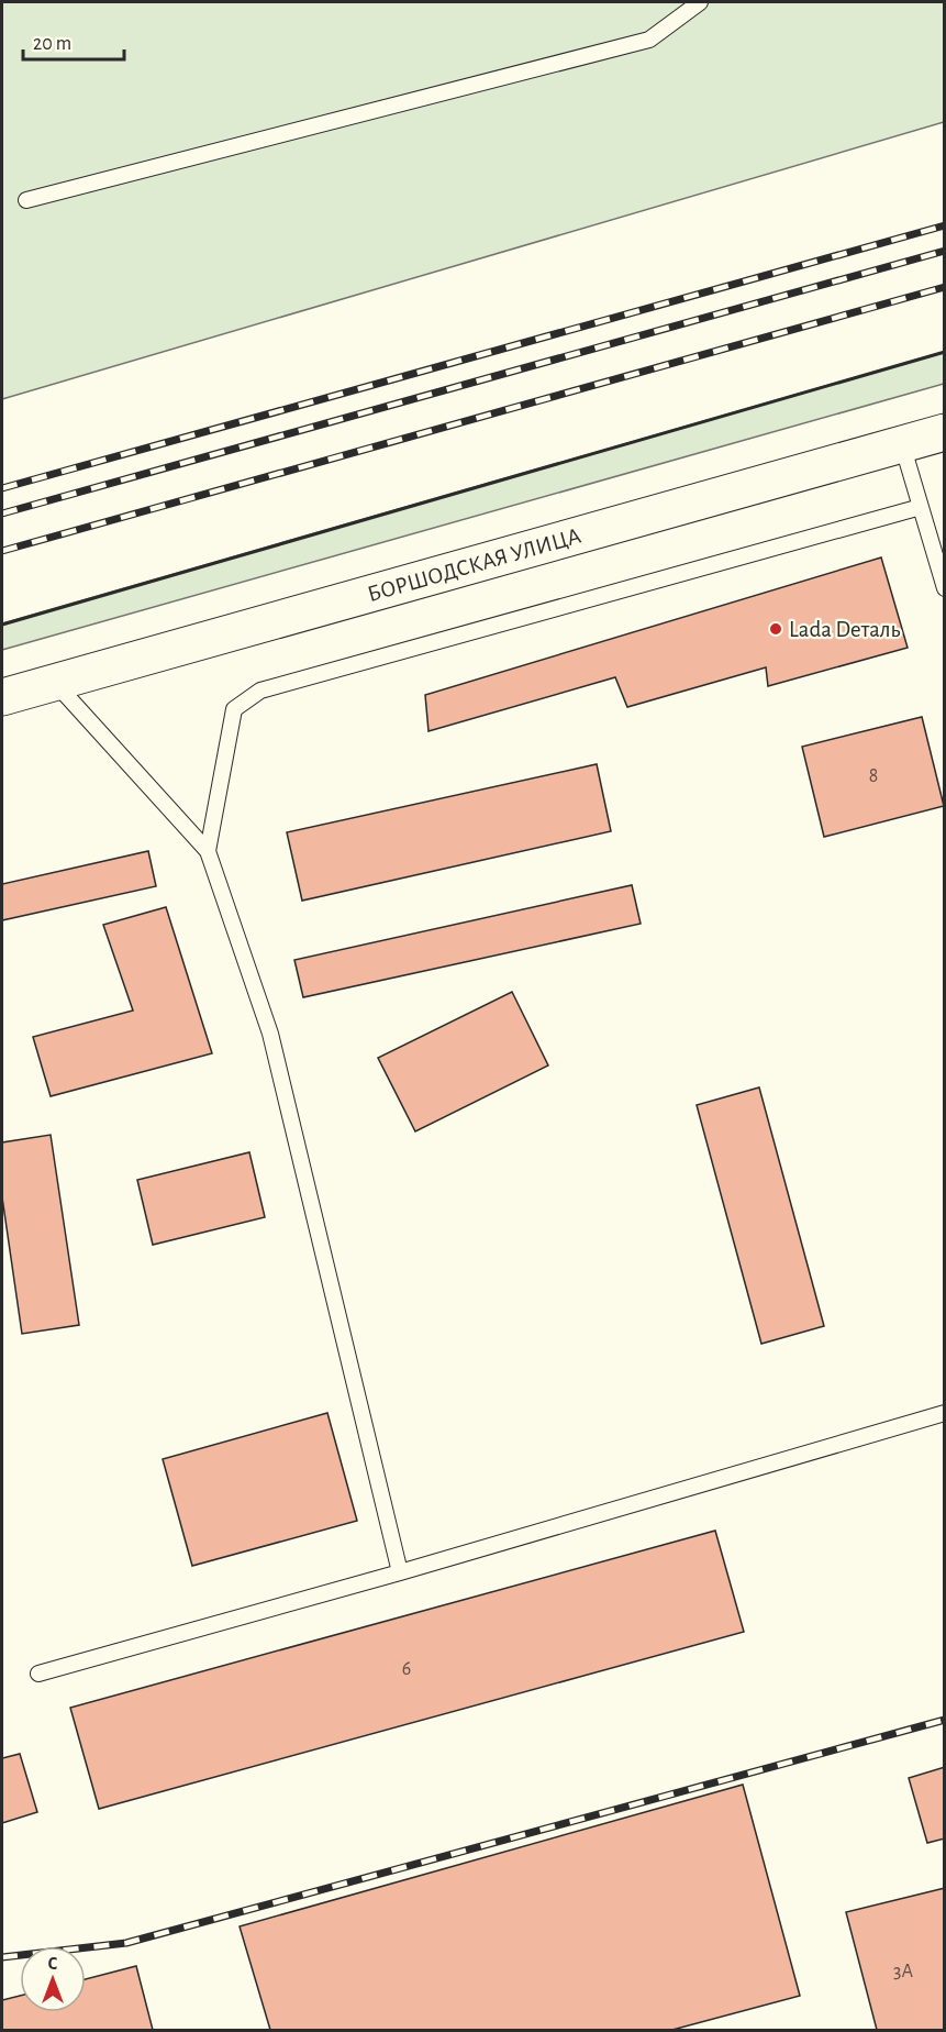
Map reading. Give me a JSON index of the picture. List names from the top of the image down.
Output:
{
  "streets": {
    "street": ["БОРШОДСКАЯ УЛИЦА"]
  },
  "places": ["Lada Dеталь"],
  "house_numbers": ["8", "6", "3А"],
  "scale_bar": "20 m",
  "north": "top"
}
